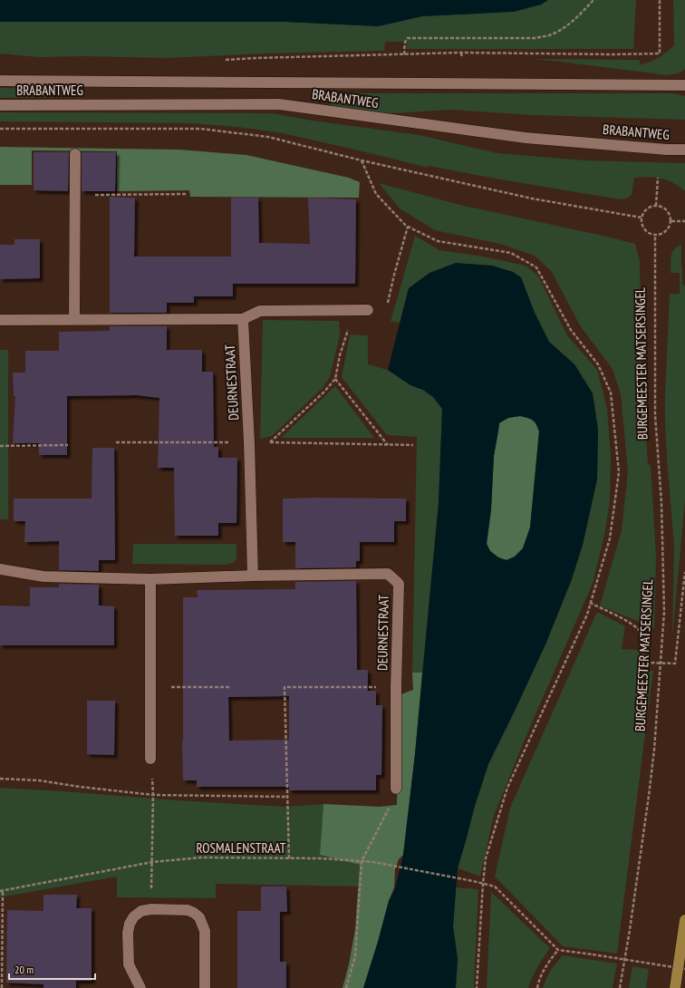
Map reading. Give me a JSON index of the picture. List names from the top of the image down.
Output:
{
  "streets": {
    "street": ["BRABANTWEG", "DEURNESTRAAT"],
    "path": ["BURGEMEESTER MATSERSINGEL", "ROSMALENSTRAAT"]
  },
  "scale_bar": "20 m"
}
